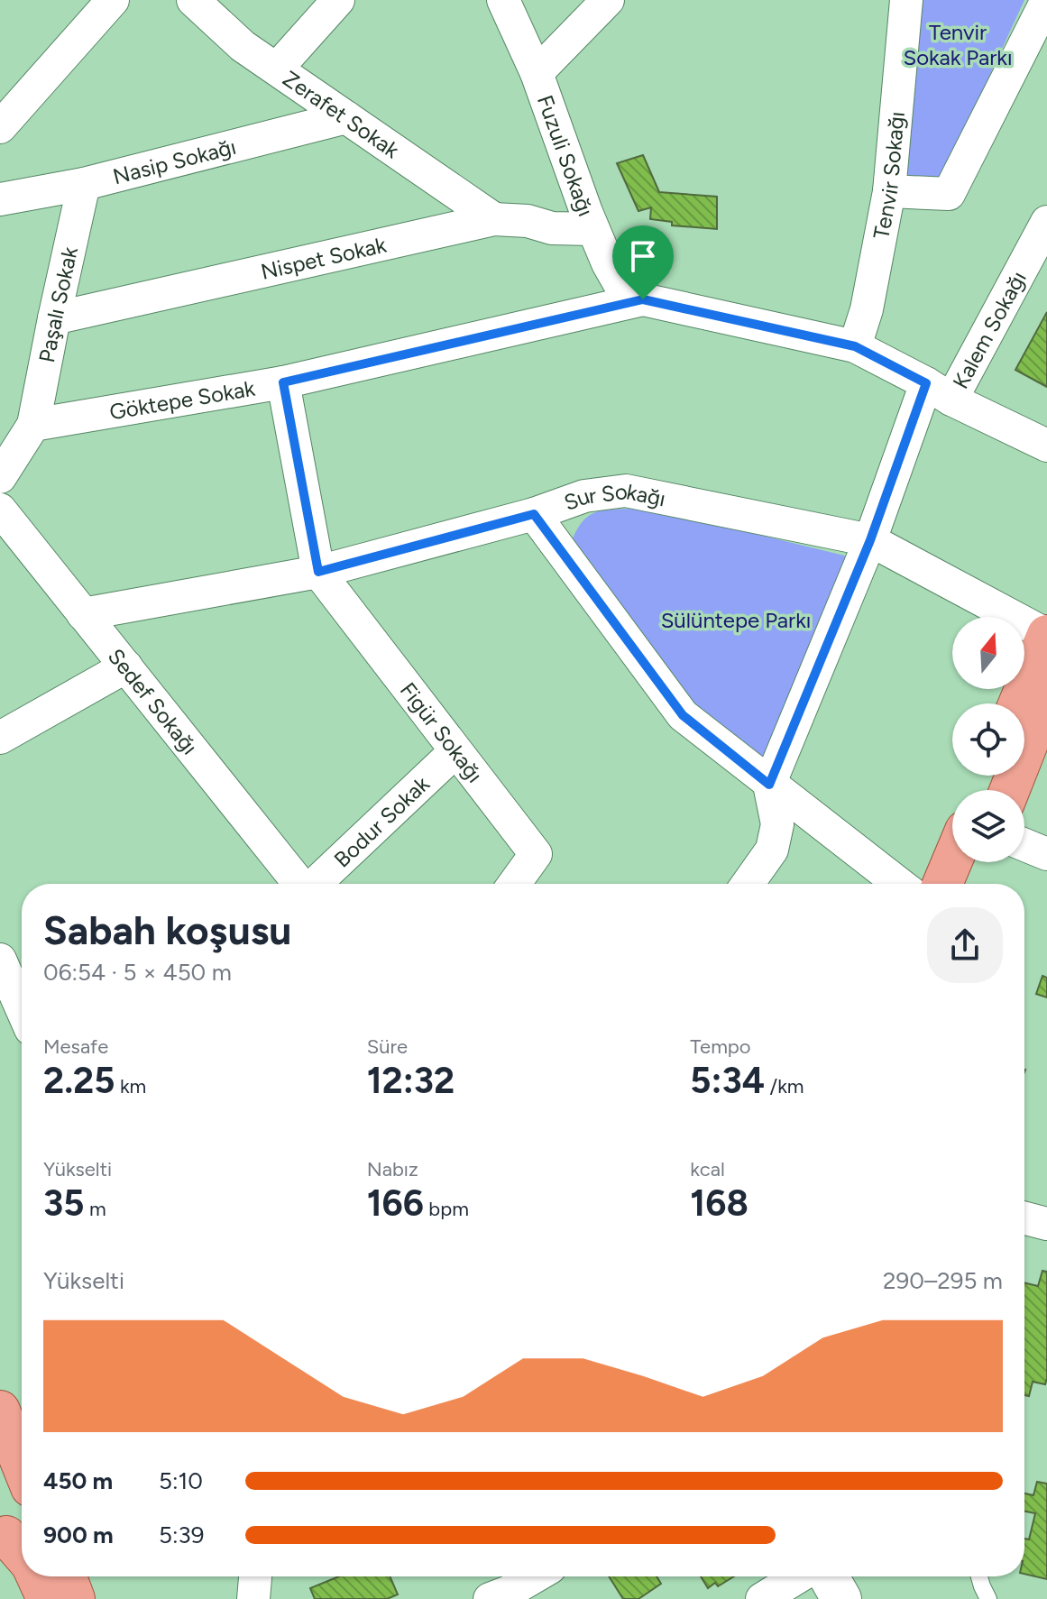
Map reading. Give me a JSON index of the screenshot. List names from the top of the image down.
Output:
{
  "streets": {
    "street": [
      "Zerafet Sokak",
      "Fuzuli Sokağı",
      "Nasip Sokağı",
      "Tenvir Sokağı",
      "Nispet Sokak",
      "Paşalı Sokak",
      "Kalem Sokağı",
      "Göktepe Sokak",
      "Sur Sokağı",
      "Sedef Sokağı",
      "Figür Sokağı",
      "Bodur Sokak"
    ]
  },
  "crossings": [
    ["Zerafet Sokak", "Nasip Sokağı"],
    ["Zerafet Sokak", "Nispet Sokak"],
    ["Fuzuli Sokağı", "Tenvir Sokağı"],
    ["Fuzuli Sokağı", "Nispet Sokak"],
    ["Fuzuli Sokağı", "Kalem Sokağı"],
    ["Fuzuli Sokağı", "Göktepe Sokak"],
    ["Nasip Sokağı", "Paşalı Sokak"],
    ["Nispet Sokak", "Paşalı Sokak"],
    ["Paşalı Sokak", "Göktepe Sokak"],
    ["Kalem Sokağı", "Sur Sokağı"],
    ["Sur Sokağı", "Sedef Sokağı"],
    ["Sur Sokağı", "Figür Sokağı"],
    ["Figür Sokağı", "Bodur Sokak"]
  ],
  "parks": ["Tenvir Sokak Parkı", "Sülüntepe Parkı"],
  "north": "top",
  "page": {
    "heading": ["Sabah koşusu", "06:54 · 5 × 450 m"],
    "stats": [
      ["Mesafe", "2.25 km"],
      ["Süre", "12:32"],
      ["Tempo", "5:34 /km"],
      ["Yükselti", "35 m"],
      ["Nabız", "166 bpm"],
      ["kcal", "168"]
    ],
    "chart": ["Yükselti", "290–295 m"],
    "list": [
      {
        "name": "450 m",
        "note": "5:10"
      },
      {
        "name": "900 m",
        "note": "5:39"
      }
    ]
  }
}
